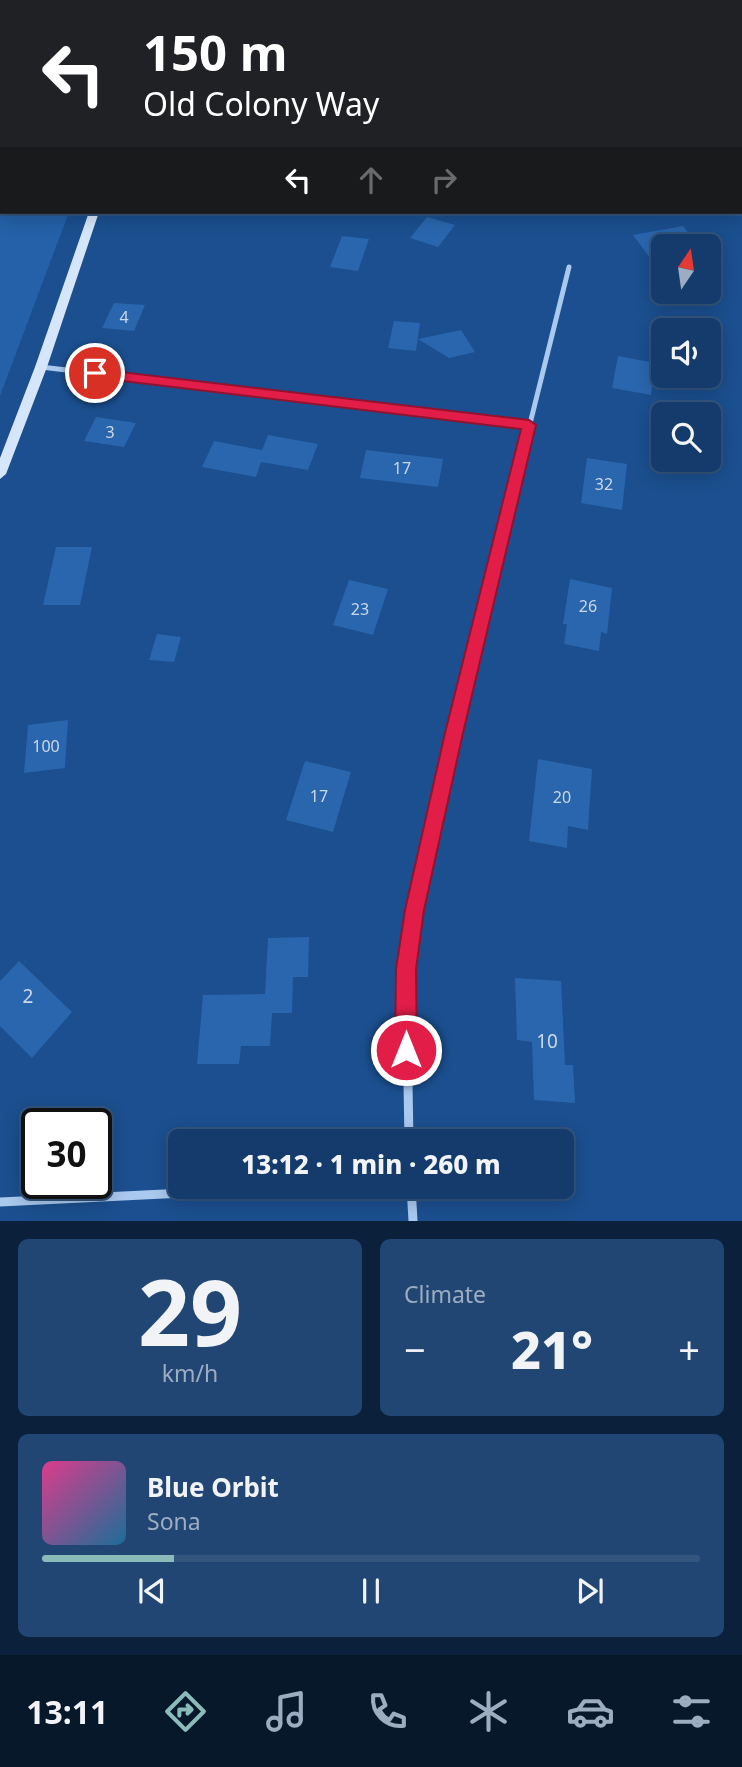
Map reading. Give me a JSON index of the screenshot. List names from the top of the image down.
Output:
{
  "house_numbers": [
    "4",
    "3",
    "17",
    "32",
    "26",
    "23",
    "100",
    "17",
    "20",
    "2",
    "10"
  ],
  "north": "top",
  "page": {
    "turn": ["150 m", "Old Colony Way"],
    "limit": "30",
    "trip": "13:12 · 1 min · 260 m",
    "tile": [
      ["29", "km/h"],
      "Climate"
    ],
    "heat": ["−", "21°", "+"],
    "song": ["Blue Orbit", "Sona"],
    "tabs": "13:11"
  }
}
